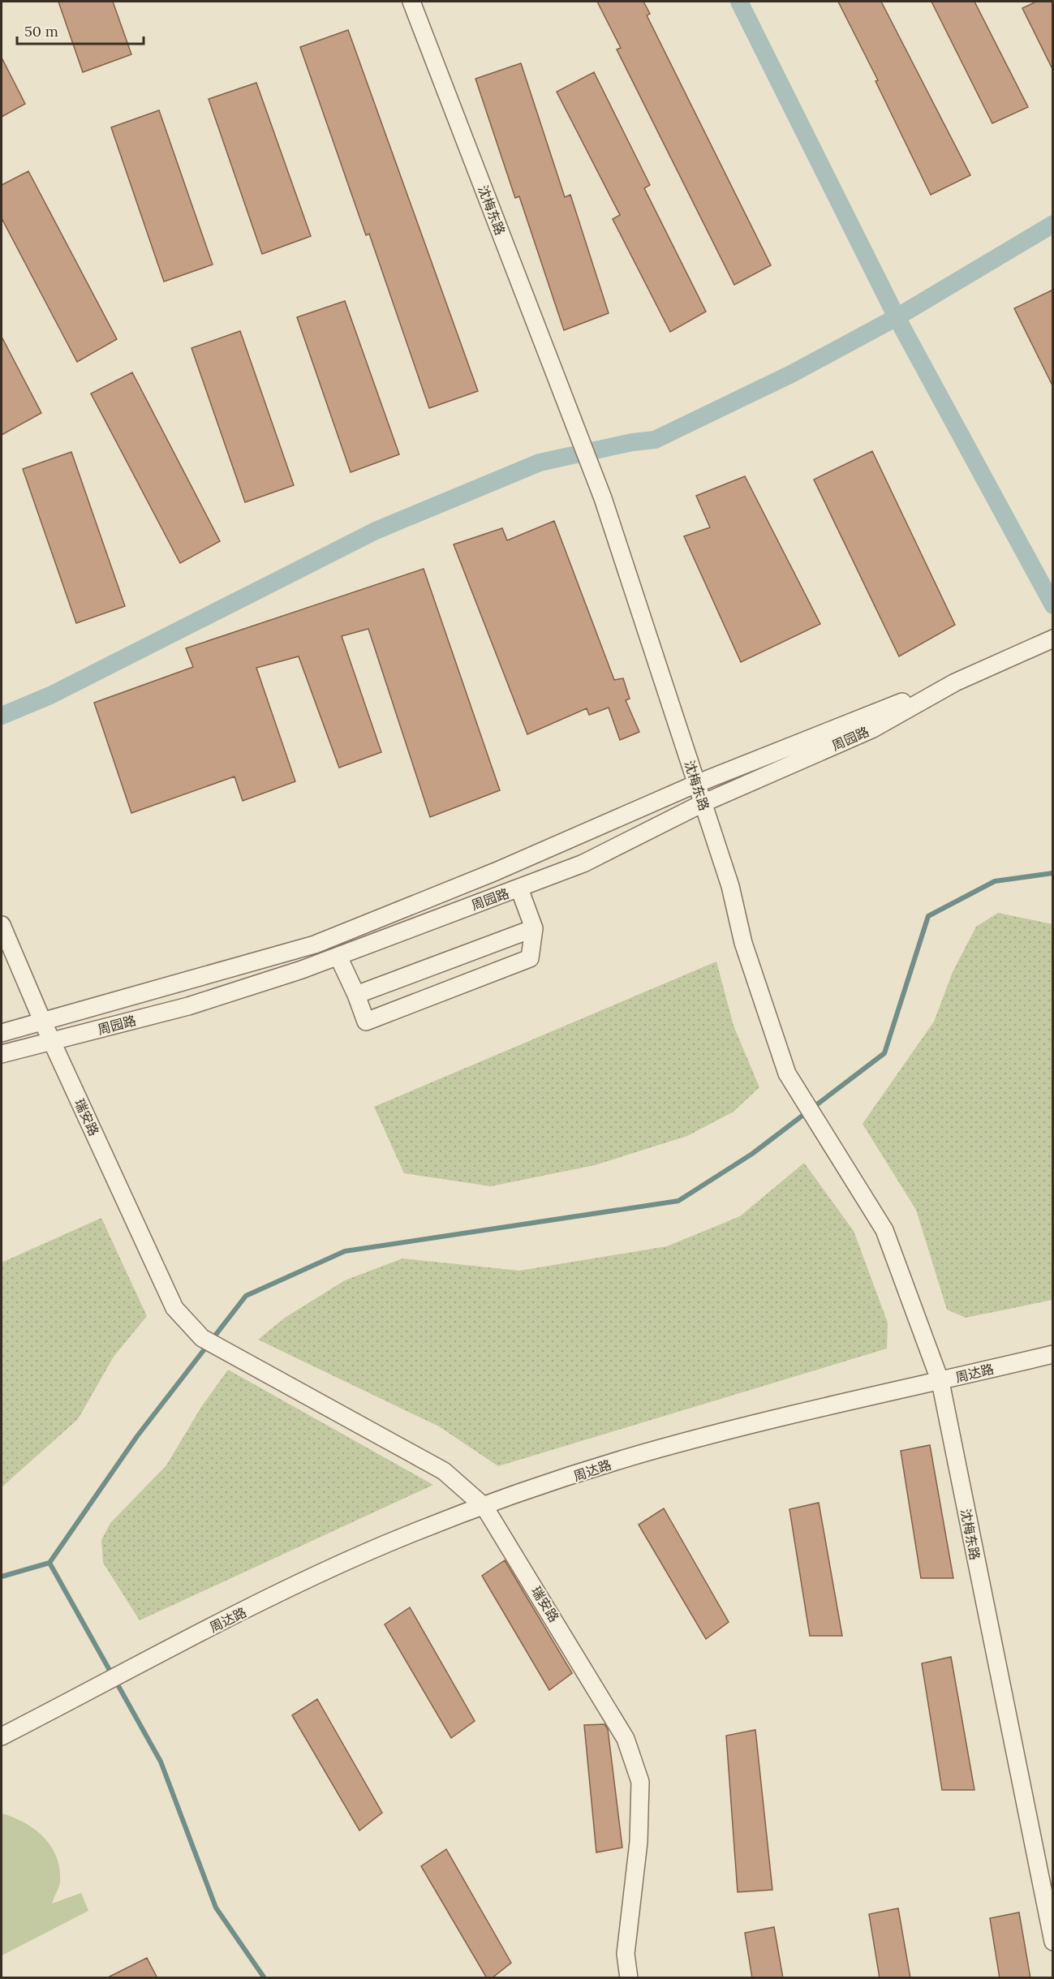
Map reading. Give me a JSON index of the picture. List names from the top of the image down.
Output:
{
  "streets": {
    "street": [
      "沈梅东路",
      "周园路",
      "瑞安路",
      "周达路"
    ]
  },
  "crossings": [
    ["沈梅东路", "周园路"],
    ["沈梅东路", "周达路"],
    ["周园路", "瑞安路"],
    ["瑞安路", "周达路"]
  ],
  "scale_bar": "50 m"
}
